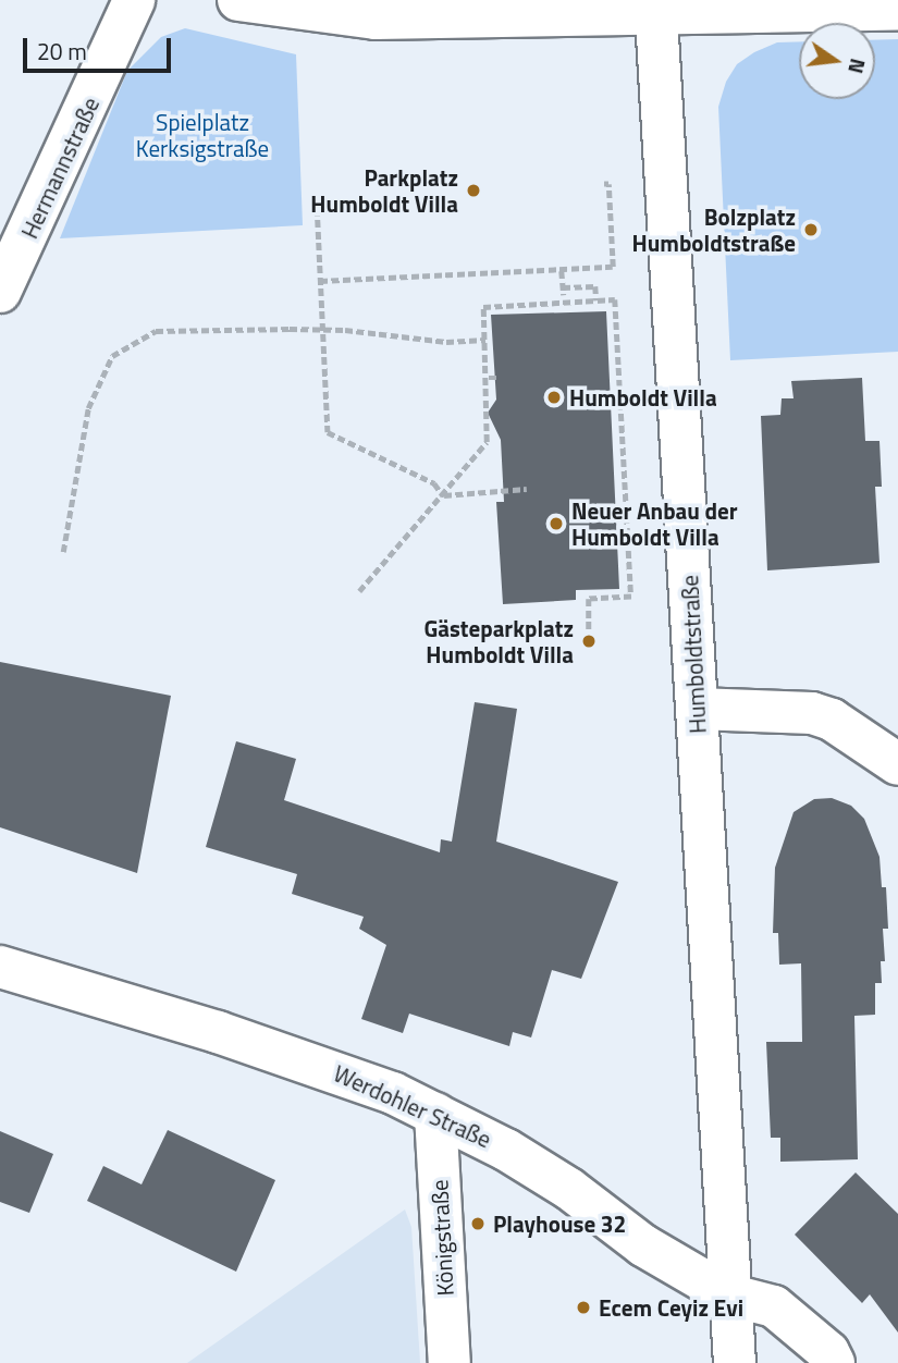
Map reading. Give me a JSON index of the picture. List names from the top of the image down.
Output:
{
  "streets": {
    "street": [
      "Hermannstraße",
      "Humboldtstraße",
      "Werdohler Straße",
      "Königstraße"
    ]
  },
  "crossings": [
    ["Humboldtstraße", "Werdohler Straße"],
    ["Werdohler Straße", "Königstraße"]
  ],
  "parks": ["Spielplatz Kerksigstraße"],
  "places": [
    "Parkplatz Humboldt Villa",
    "Bolzplatz Humboldtstraße",
    "Humboldt Villa",
    "Neuer Anbau der Humboldt Villa",
    "Gästeparkplatz Humboldt Villa",
    "Playhouse 32",
    "Ecem Ceyiz Evi"
  ],
  "scale_bar": "20 m",
  "north": "right"
}
